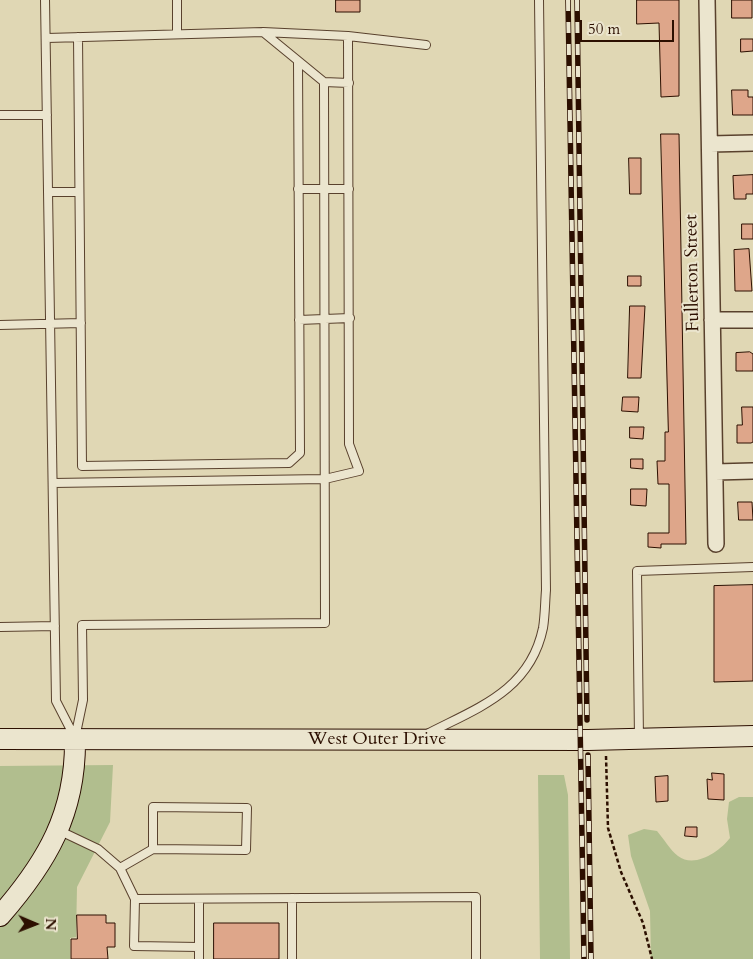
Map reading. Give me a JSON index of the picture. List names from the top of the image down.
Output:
{
  "streets": {
    "main road": ["West Outer Drive"],
    "street": ["Fullerton Street"]
  },
  "scale_bar": "50 m",
  "north": "right"
}
